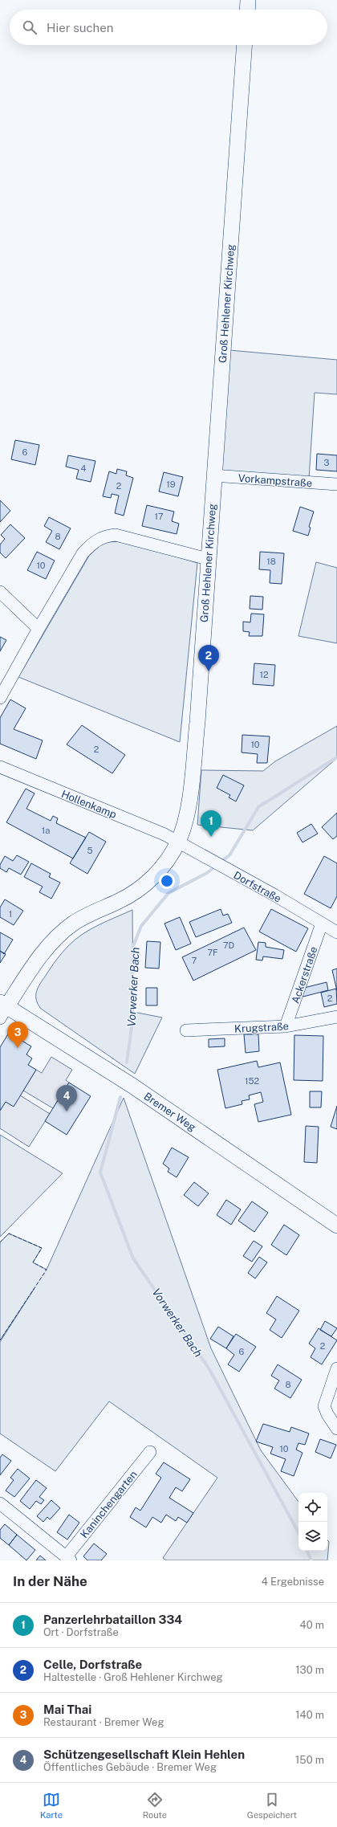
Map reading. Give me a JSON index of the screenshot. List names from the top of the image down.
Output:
{
  "streets": {
    "main road": ["Groß Hehlener Kirchweg", "Bremer Weg"],
    "street": [
      "Vorkampstraße",
      "Hollenkamp",
      "Dorfstraße",
      "Ackerstraße",
      "Krugstraße",
      "Kaninchengarten"
    ]
  },
  "crossings": [
    ["Groß Hehlener Kirchweg", "Vorkampstraße"],
    ["Groß Hehlener Kirchweg", "Hollenkamp"],
    ["Groß Hehlener Kirchweg", "Dorfstraße"],
    ["Groß Hehlener Kirchweg", "Bremer Weg"],
    ["Hollenkamp", "Dorfstraße"],
    ["Dorfstraße", "Ackerstraße"],
    ["Ackerstraße", "Krugstraße"]
  ],
  "water": ["Vorwerker Bach"],
  "house_numbers": [
    "6",
    "3",
    "4",
    "19",
    "2",
    "17",
    "8",
    "18",
    "10",
    "12",
    "10",
    "2",
    "1a",
    "5",
    "1",
    "7D",
    "7F",
    "7",
    "2",
    "152",
    "2",
    "6",
    "8",
    "10"
  ],
  "page": {
    "search": "Hier suchen",
    "pins": [
      "2",
      "1",
      "3",
      "4"
    ],
    "heading": ["In der Nähe", "4 Ergebnisse"],
    "list": [
      {
        "mark": "1",
        "name": "Panzerlehrbataillon 334",
        "note": "Ort · Dorfstraße",
        "value": "40 m"
      },
      {
        "mark": "2",
        "name": "Celle, Dorfstraße",
        "note": "Haltestelle · Groß Hehlener Kirchweg",
        "value": "130 m"
      },
      {
        "mark": "3",
        "name": "Mai Thai",
        "note": "Restaurant · Bremer Weg",
        "value": "140 m"
      },
      {
        "mark": "4",
        "name": "Schützengesellschaft Klein Hehlen",
        "note": "Öffentliches Gebäude · Bremer Weg",
        "value": "150 m"
      }
    ],
    "nav": ["Karte", "Route", "Gespeichert"]
  }
}
